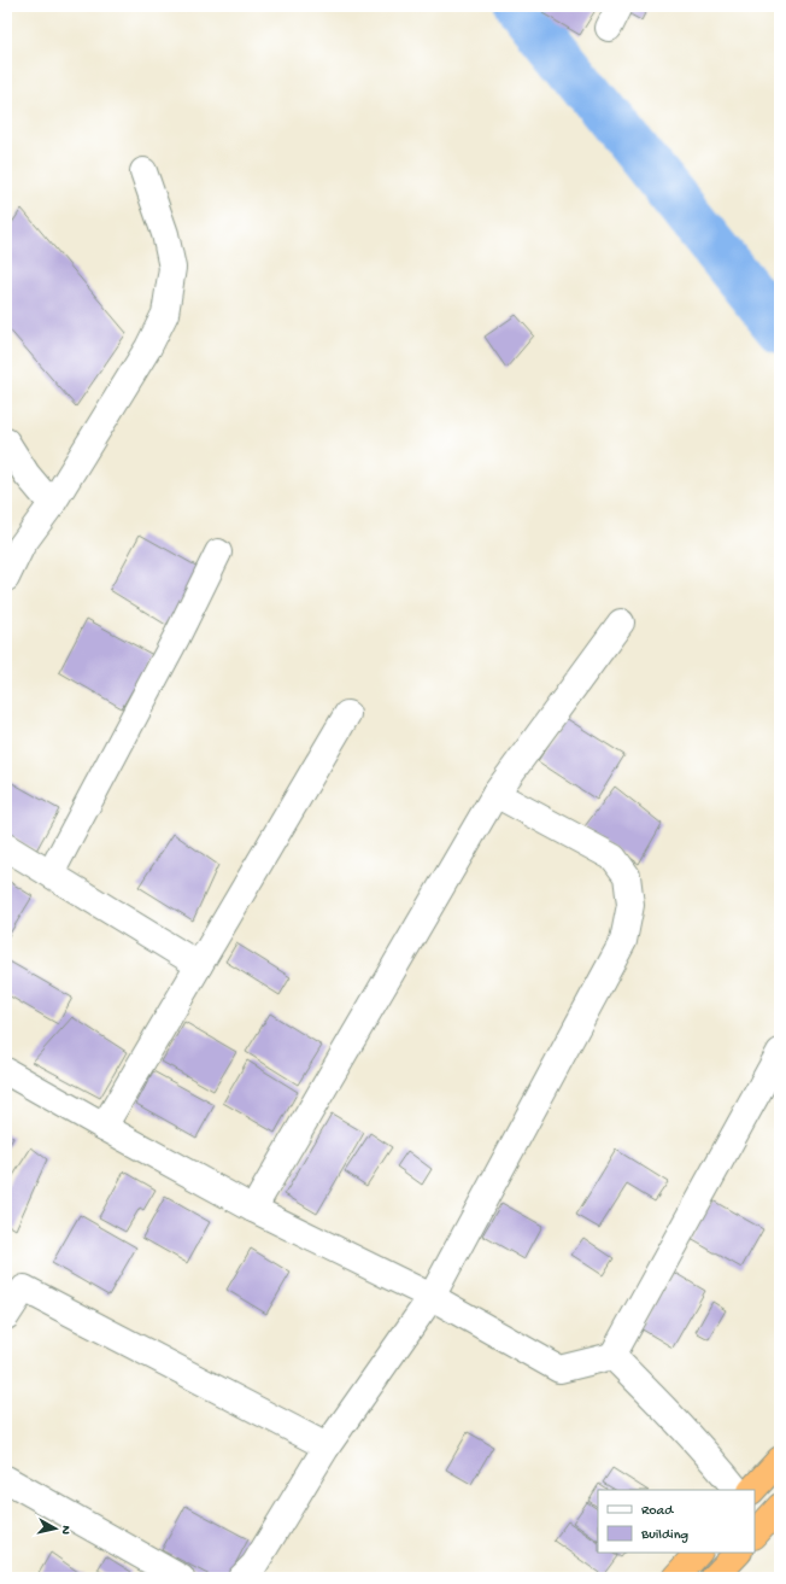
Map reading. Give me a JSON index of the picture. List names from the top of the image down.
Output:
{
  "legend": ["Road", "Building"],
  "north": "right"
}
